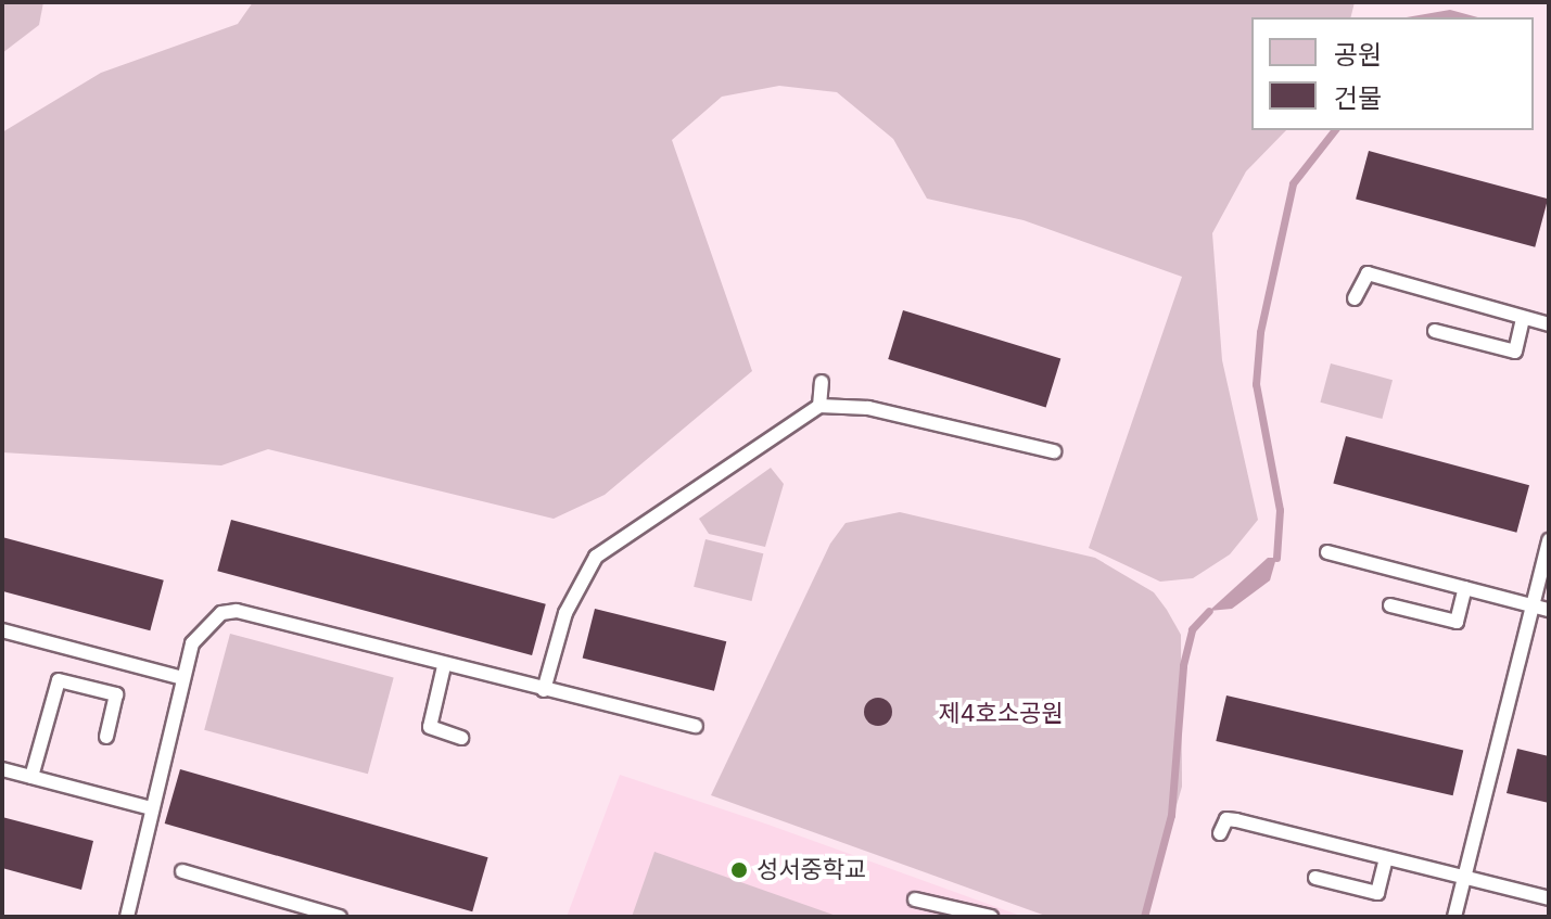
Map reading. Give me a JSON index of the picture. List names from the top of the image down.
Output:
{
  "parks": ["제4호소공원"],
  "places": ["성서중학교"],
  "legend": ["공원", "건물"]
}
